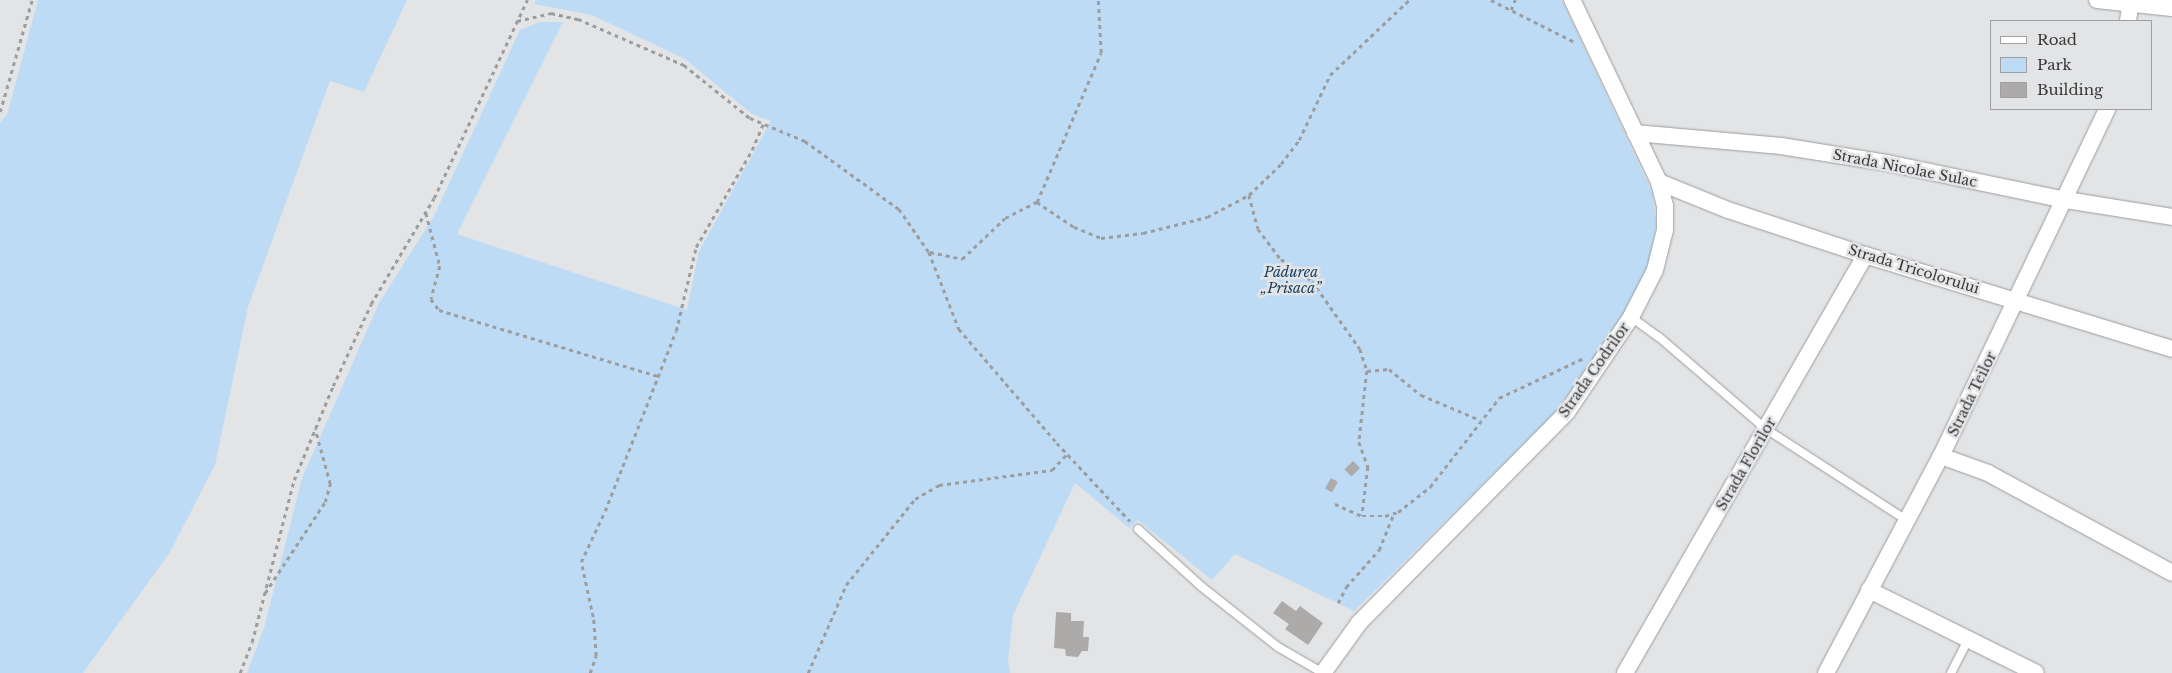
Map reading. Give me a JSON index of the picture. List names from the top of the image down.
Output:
{
  "streets": {
    "street": [
      "Strada Nicolae Sulac",
      "Strada Tricolorului",
      "Strada Codrilor",
      "Strada Teilor",
      "Strada Florilor"
    ]
  },
  "crossings": [
    ["Strada Nicolae Sulac", "Strada Codrilor"],
    ["Strada Nicolae Sulac", "Strada Teilor"],
    ["Strada Tricolorului", "Strada Codrilor"],
    ["Strada Tricolorului", "Strada Teilor"],
    ["Strada Tricolorului", "Strada Florilor"]
  ],
  "parks": ["Pădurea „Prisaca”"],
  "legend": ["Road", "Park", "Building"]
}
